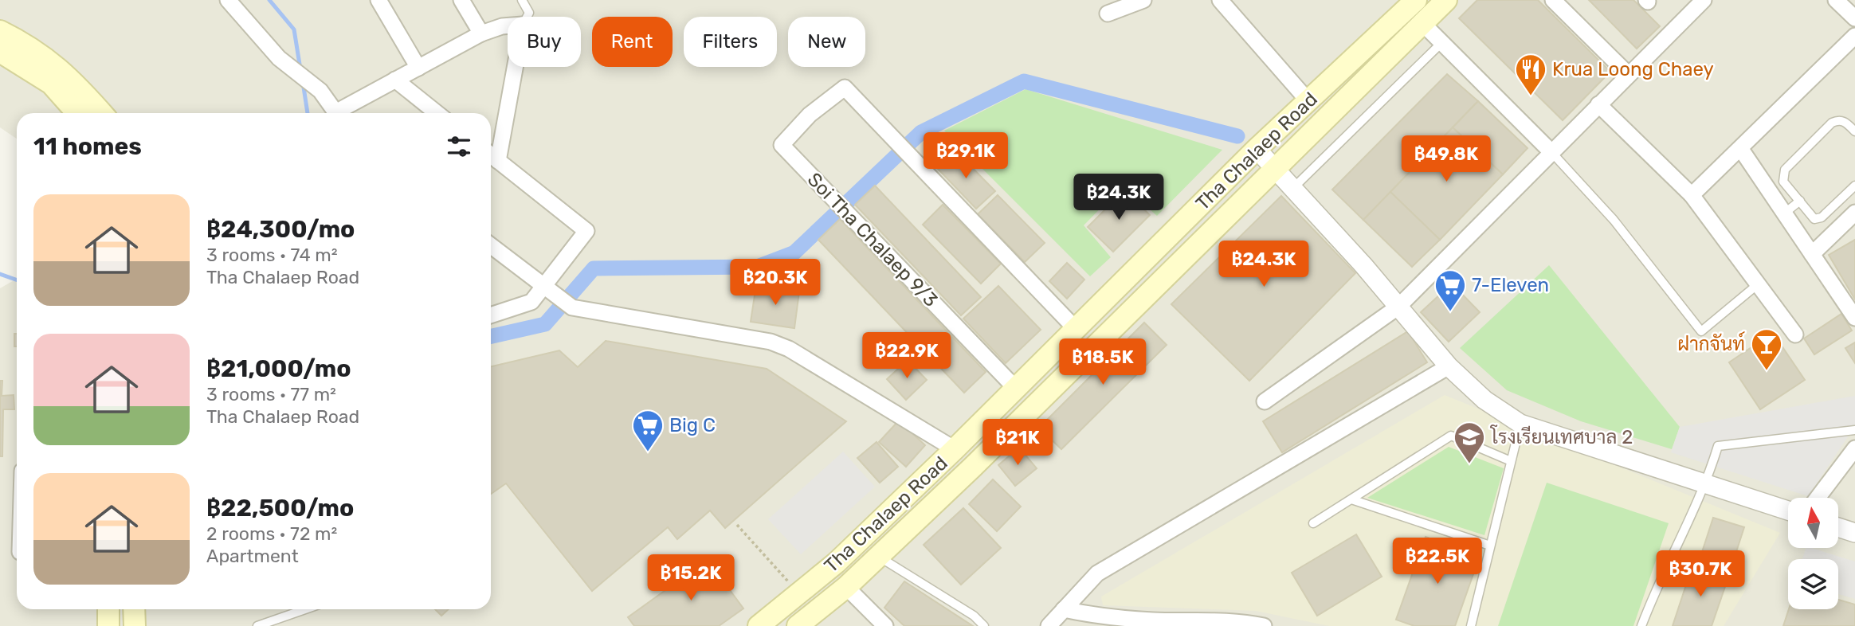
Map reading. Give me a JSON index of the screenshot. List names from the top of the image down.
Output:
{
  "streets": {
    "main road": ["Tha Chalaep Road"],
    "street": ["Soi Tha Chalaep 9/3"]
  },
  "crossings": [
    ["Tha Chalaep Road", "Soi Tha Chalaep 9/3"]
  ],
  "places": {
    "restaurant": ["Krua Loong Chaey"],
    "supermarket": ["7-Eleven", "Big C"],
    "bar": ["ฝากจันท์"],
    "school or university": ["โรงเรียนเทศบาล 2"]
  },
  "north": "top",
  "page": {
    "chip": [
      "Buy",
      "Rent",
      "Filters",
      "New"
    ],
    "heading": "11 homes",
    "price": [
      "฿29.1K",
      "฿49.8K",
      "฿24.3K",
      "฿24.3K",
      "฿20.3K",
      "฿22.9K",
      "฿18.5K",
      "฿21K",
      "฿22.5K",
      "฿30.7K",
      "฿15.2K"
    ],
    "list": [
      {
        "name": "฿24,300/mo",
        "note": "3 rooms · 74 m² · Tha Chalaep Road"
      },
      {
        "name": "฿21,000/mo",
        "note": "3 rooms · 77 m² · Tha Chalaep Road"
      },
      {
        "name": "฿22,500/mo",
        "note": "2 rooms · 72 m² · Apartment"
      }
    ]
  }
}
